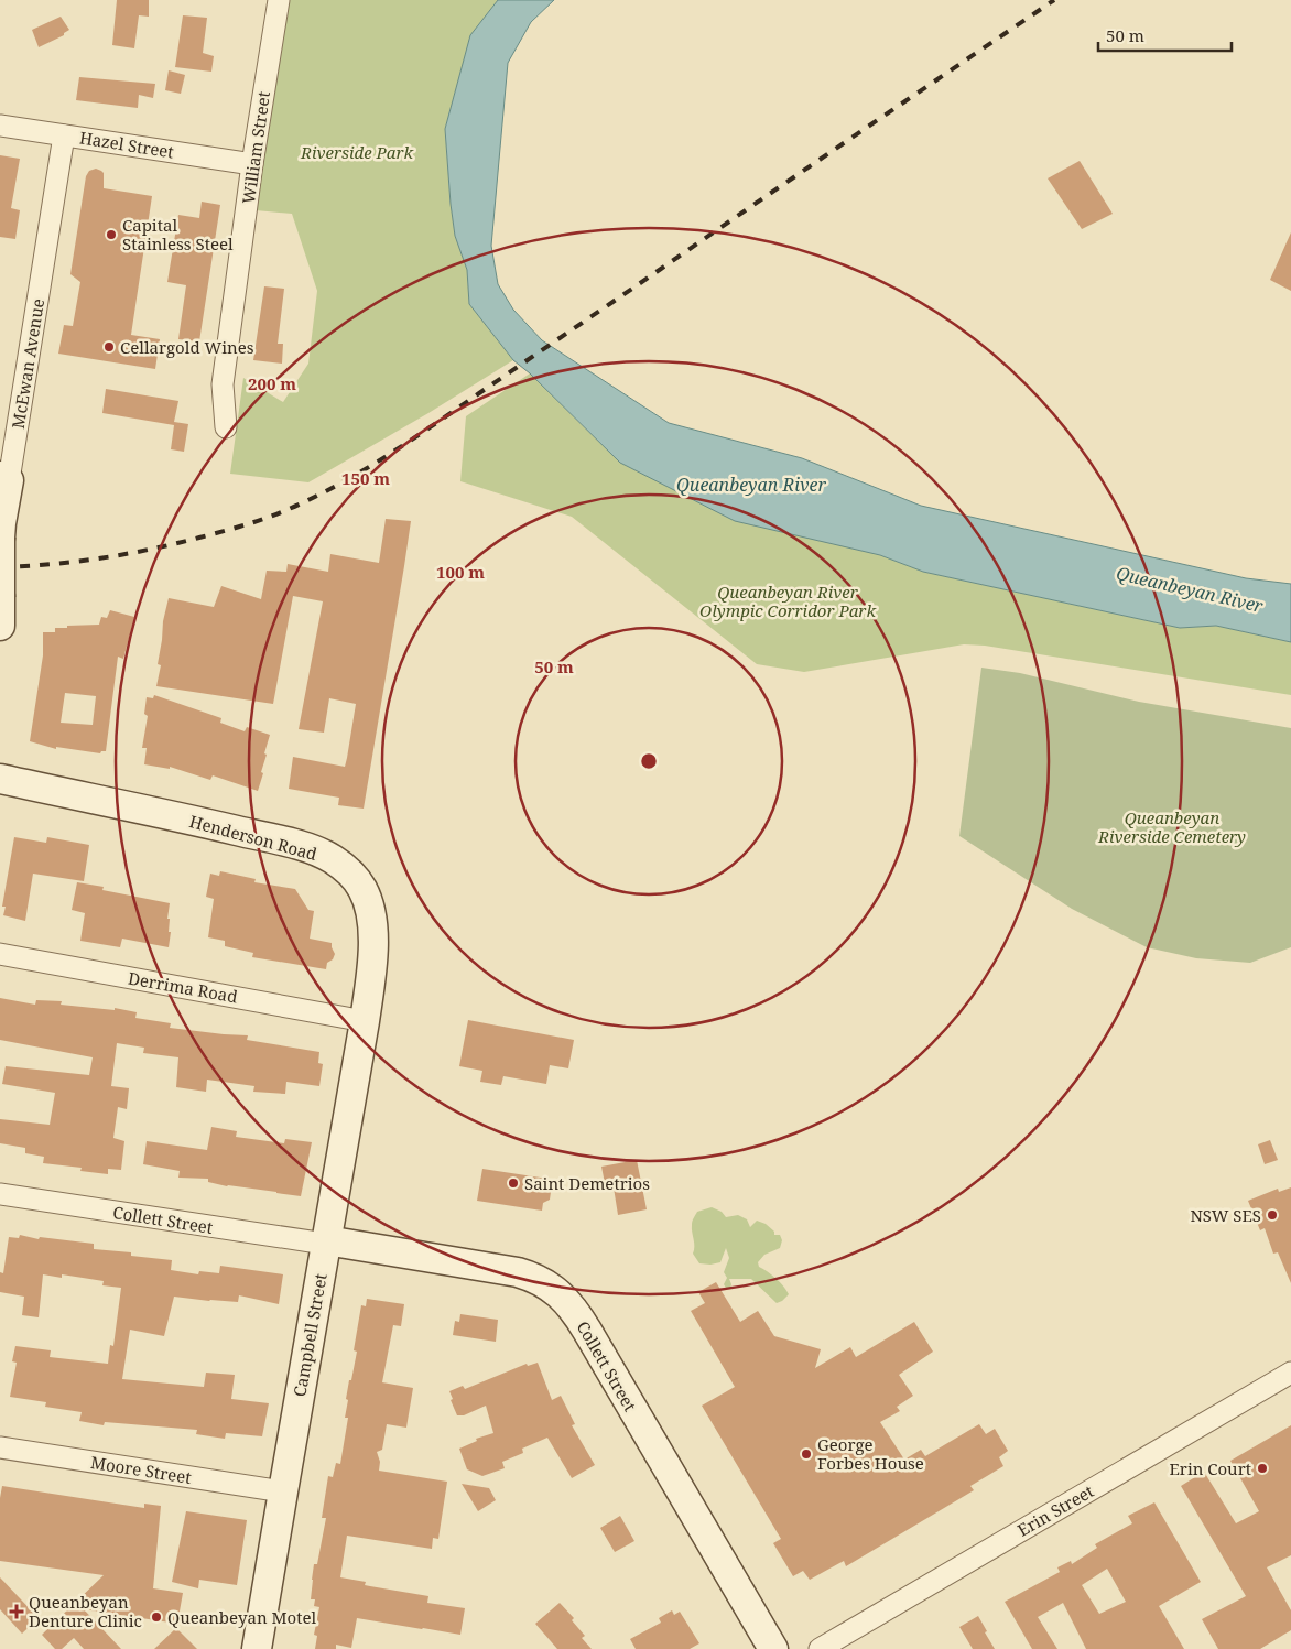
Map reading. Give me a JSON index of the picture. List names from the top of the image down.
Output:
{
  "streets": {
    "street": [
      "Hazel Street",
      "William Street",
      "McEwan Avenue",
      "Henderson Road",
      "Derrima Road",
      "Collett Street",
      "Campbell Street",
      "Moore Street",
      "Erin Street"
    ]
  },
  "crossings": [
    ["Hazel Street", "William Street"],
    ["Hazel Street", "McEwan Avenue"],
    ["Henderson Road", "Derrima Road"],
    ["Henderson Road", "Campbell Street"],
    ["Derrima Road", "Campbell Street"],
    ["Collett Street", "Campbell Street"],
    ["Campbell Street", "Moore Street"]
  ],
  "water": ["Queanbeyan River"],
  "parks": ["Riverside Park", "Queanbeyan River Olympic Corridor Park", "Queanbeyan Riverside Cemetery"],
  "places": {
    "other": [
      "Capital Stainless Steel",
      "Cellargold Wines",
      "Saint Demetrios",
      "NSW SES",
      "George Forbes House",
      "Erin Court",
      "Queanbeyan Motel"
    ],
    "health": ["Queanbeyan Denture Clinic"]
  },
  "scale_bar": "50 m",
  "rings": [
    "200 m",
    "150 m",
    "100 m",
    "50 m"
  ]
}
